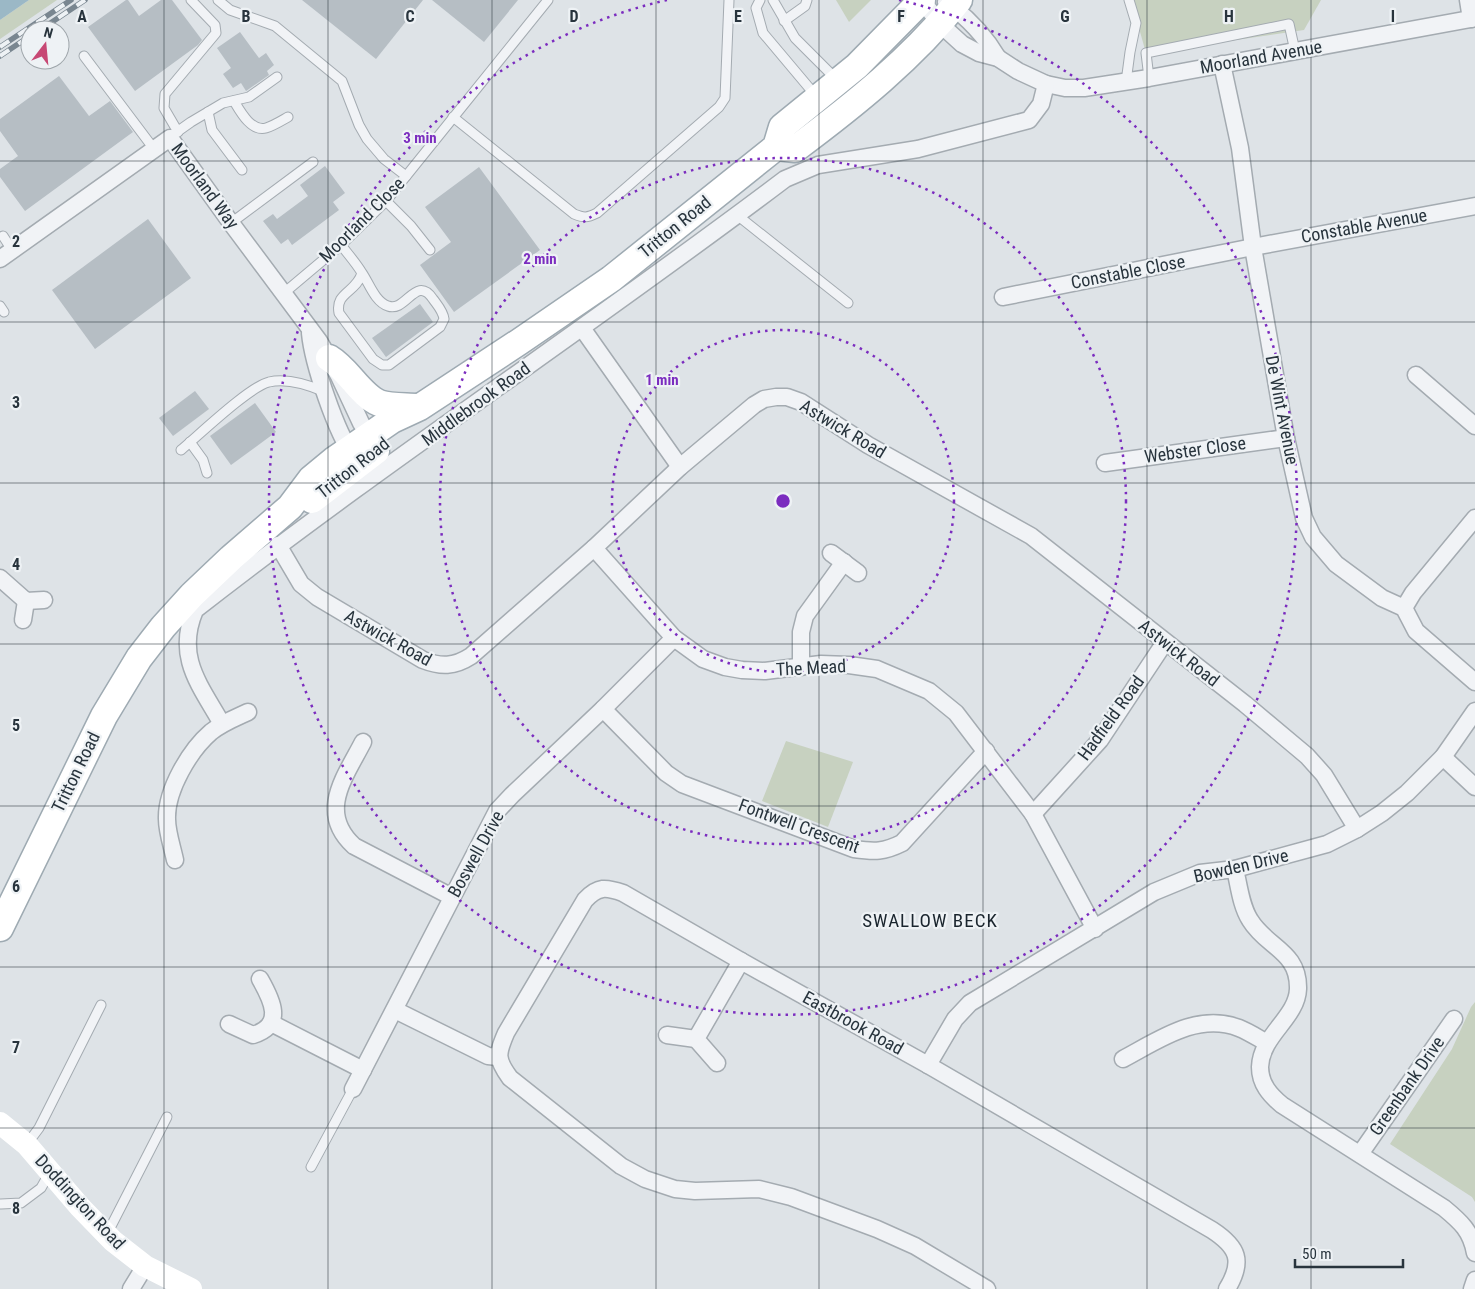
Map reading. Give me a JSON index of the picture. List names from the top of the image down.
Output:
{
  "streets": {
    "main road": ["Tritton Road", "Doddington Road"],
    "street": [
      "Moorland Avenue",
      "Moorland Way",
      "Constable Avenue",
      "Constable Close",
      "Middlebrook Road",
      "De Wint Avenue",
      "Astwick Road",
      "Webster Close",
      "The Mead",
      "Hadfield Road",
      "Fontwell Crescent",
      "Boswell Drive",
      "Bowden Drive",
      "Eastbrook Road",
      "Greenbank Drive"
    ],
    "lane": ["Moorland Close"]
  },
  "crossings": [
    ["Moorland Avenue", "Tritton Road"],
    ["Moorland Avenue", "Middlebrook Road"],
    ["Moorland Avenue", "De Wint Avenue"],
    ["Moorland Way", "Moorland Close"],
    ["Moorland Way", "Tritton Road"],
    ["Constable Avenue", "Constable Close"],
    ["Constable Avenue", "De Wint Avenue"],
    ["Constable Close", "De Wint Avenue"],
    ["Middlebrook Road", "Astwick Road"],
    ["De Wint Avenue", "Webster Close"],
    ["Astwick Road", "The Mead"],
    ["Astwick Road", "Hadfield Road"],
    ["Astwick Road", "Bowden Drive"],
    ["The Mead", "Hadfield Road"],
    ["The Mead", "Fontwell Crescent"],
    ["The Mead", "Boswell Drive"],
    ["The Mead", "Bowden Drive"],
    ["Fontwell Crescent", "Boswell Drive"],
    ["Bowden Drive", "Eastbrook Road"],
    ["Bowden Drive", "Greenbank Drive"]
  ],
  "districts": ["SWALLOW BECK"],
  "scale_bar": "50 m",
  "north": "top",
  "grid": {
    "columns": [
      "A",
      "B",
      "C",
      "D",
      "E",
      "F",
      "G",
      "H",
      "I"
    ],
    "rows": [
      "2",
      "3",
      "4",
      "5",
      "6",
      "7",
      "8"
    ]
  },
  "rings": ["3 min", "2 min", "1 min"]
}
